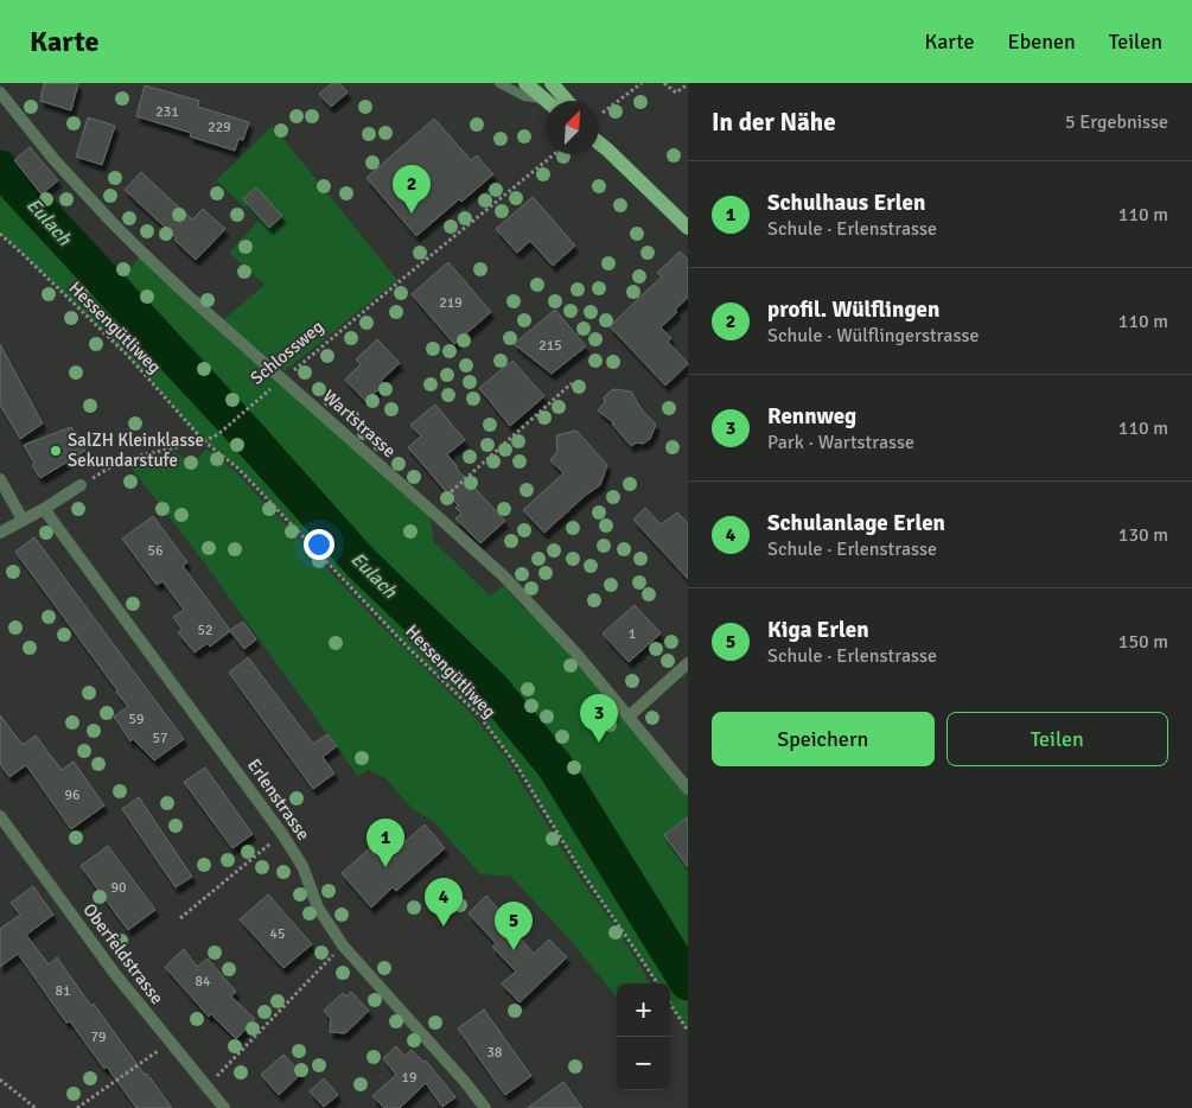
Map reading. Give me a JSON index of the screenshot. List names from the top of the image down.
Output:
{
  "streets": {
    "street": ["Wartstrasse", "Erlenstrasse", "Oberfeldstrasse"],
    "path": ["Hessengütliweg", "Schlossweg"]
  },
  "crossings": [
    ["Hessengütliweg", "Schlossweg"],
    ["Schlossweg", "Wartstrasse"]
  ],
  "water": ["Eulach"],
  "places": ["SalZH Kleinklasse Sekundarstufe"],
  "house_numbers": [
    "231",
    "229",
    "219",
    "215",
    "56",
    "52",
    "1",
    "59",
    "57",
    "96",
    "90",
    "45",
    "84",
    "81",
    "79",
    "38",
    "19"
  ],
  "north": "top right",
  "page": {
    "header": "Karte",
    "nav": ["Karte", "Ebenen", "Teilen"],
    "heading": ["In der Nähe", "5 Ergebnisse"],
    "list": [
      {
        "mark": "1",
        "name": "Schulhaus Erlen",
        "note": "Schule · Erlenstrasse",
        "value": "110 m"
      },
      {
        "mark": "2",
        "name": "profil. Wülflingen",
        "note": "Schule · Wülflingerstrasse",
        "value": "110 m"
      },
      {
        "mark": "3",
        "name": "Rennweg",
        "note": "Park · Wartstrasse",
        "value": "110 m"
      },
      {
        "mark": "4",
        "name": "Schulanlage Erlen",
        "note": "Schule · Erlenstrasse",
        "value": "130 m"
      },
      {
        "mark": "5",
        "name": "Kiga Erlen",
        "note": "Schule · Erlenstrasse",
        "value": "150 m"
      }
    ],
    "pins": [
      "2",
      "3",
      "1",
      "4",
      "5"
    ],
    "buttons": ["Speichern", "Teilen"],
    "map_buttons": ["+", "−"]
  }
}
